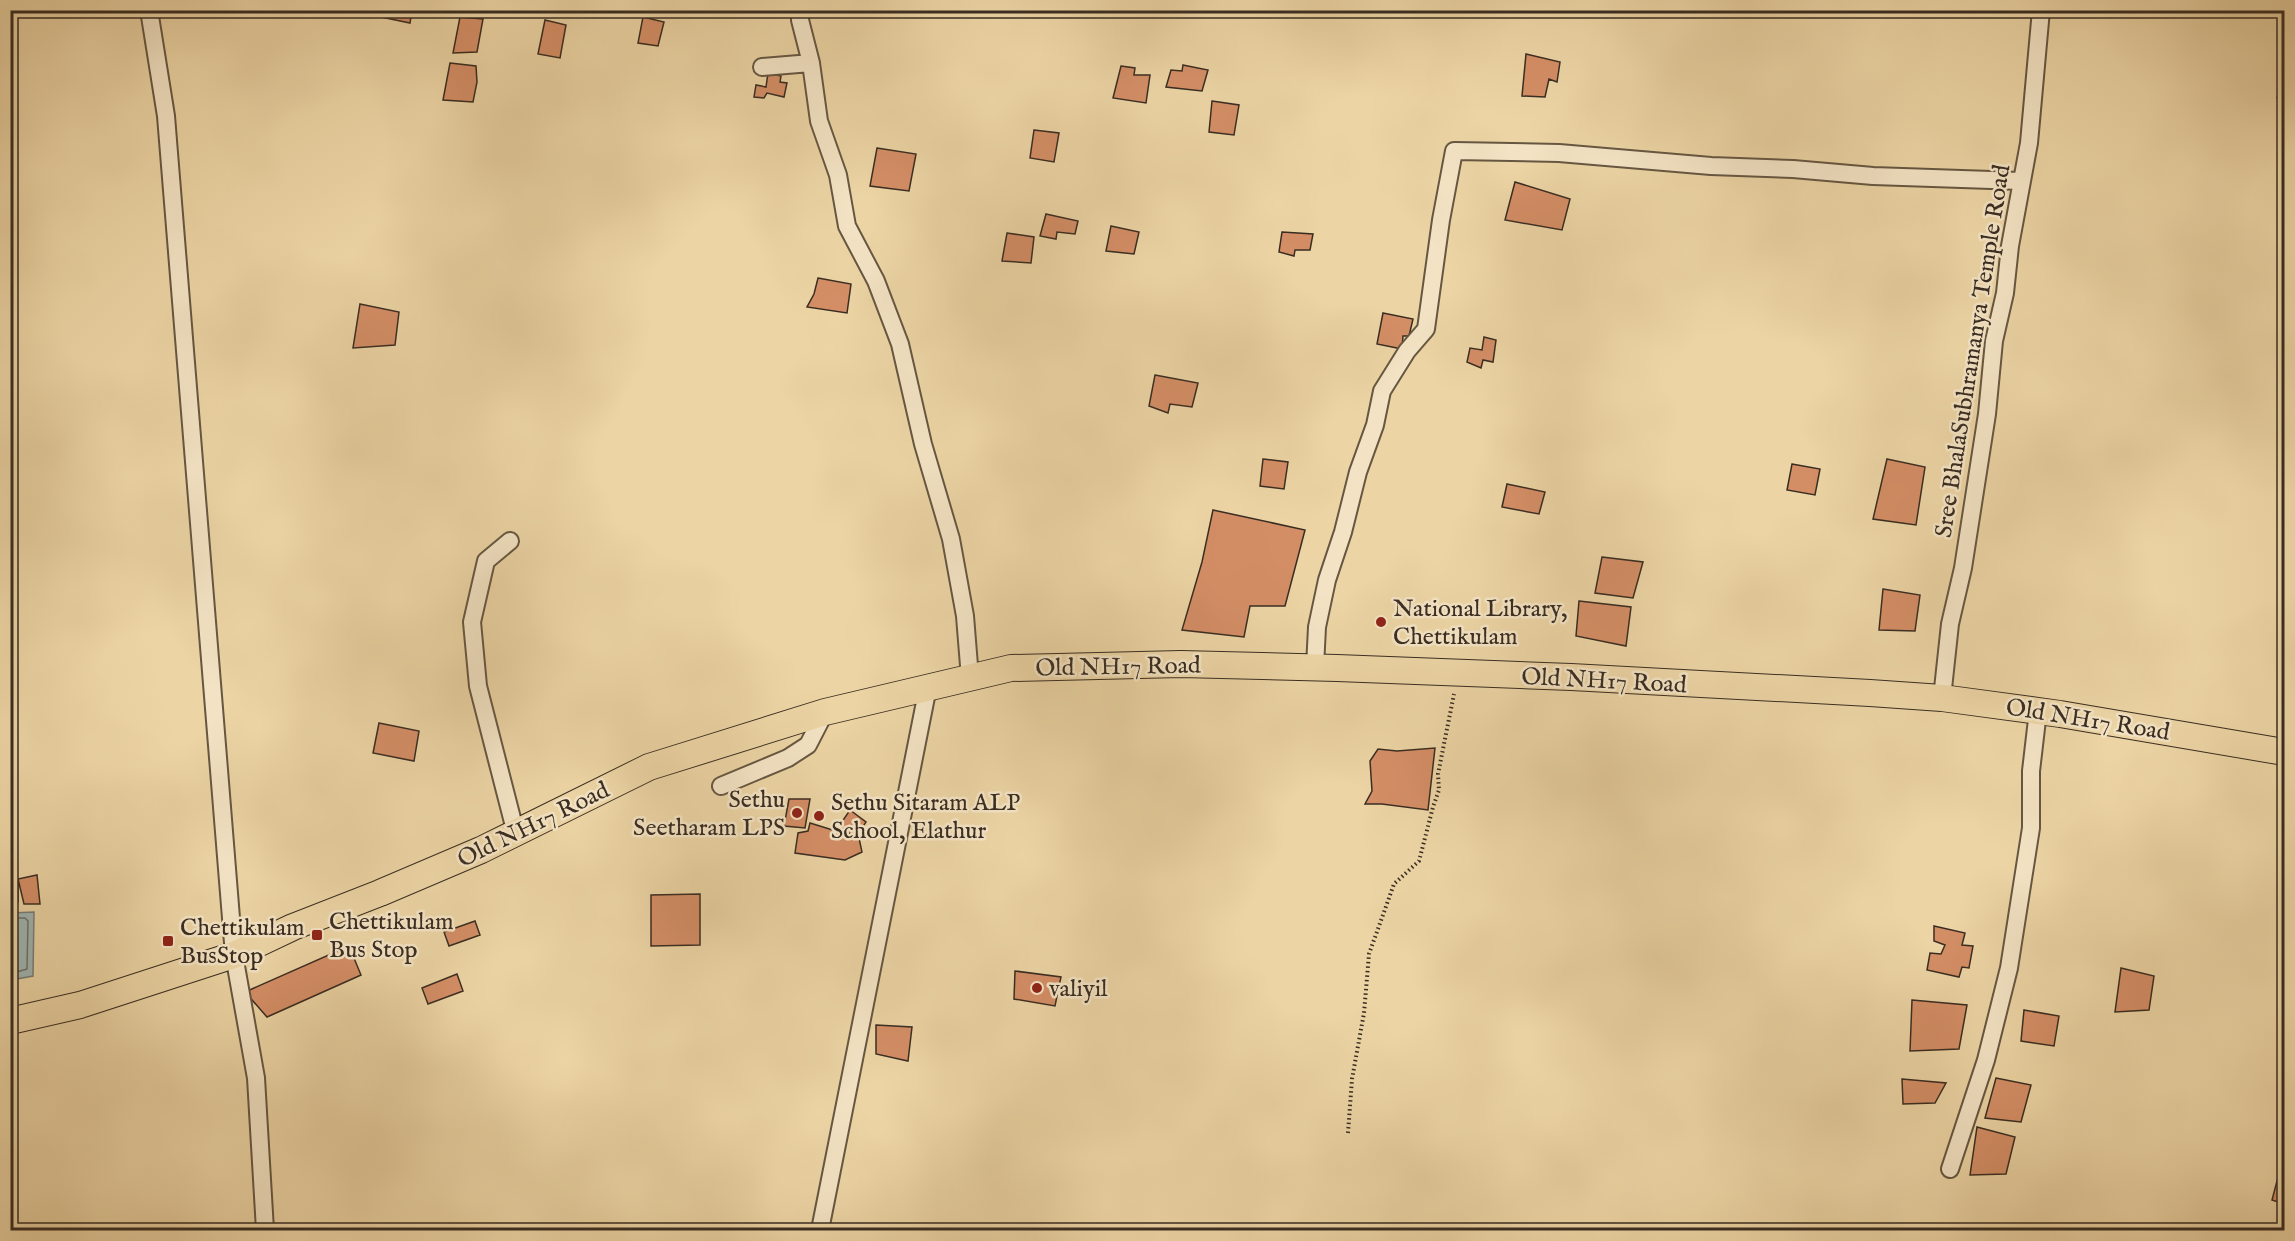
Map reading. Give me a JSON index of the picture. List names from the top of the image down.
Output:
{
  "streets": {
    "main road": ["Old NH17 Road"],
    "street": ["Sree BhalaSubhramanya Temple Road"]
  },
  "crossings": [
    ["Sree BhalaSubhramanya Temple Road", "Old NH17 Road"]
  ],
  "places": {
    "other": [
      "National Library, Chettikulam",
      "Sethu Seetharam LPS",
      "Sethu Sitaram ALP School, Elathur",
      "valiyil"
    ],
    "transit": ["Chettikulam Bus Stop", "Chettikulam BusStop"]
  }
}
